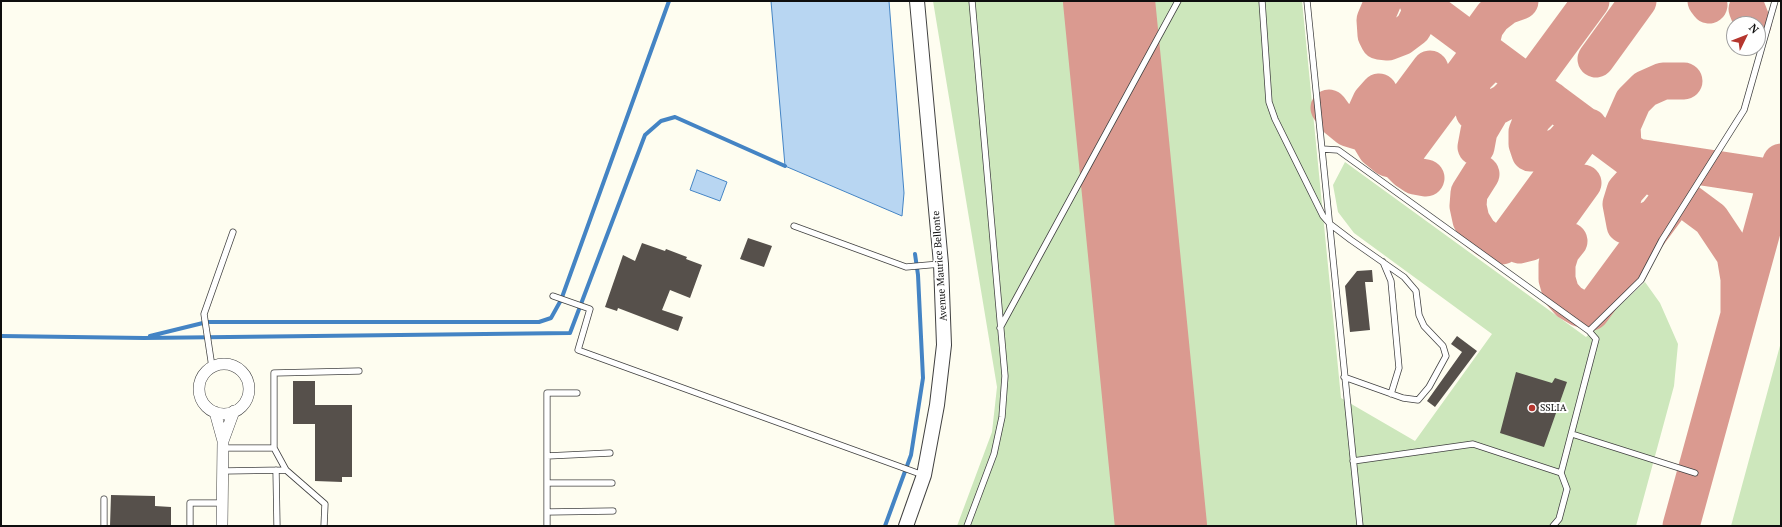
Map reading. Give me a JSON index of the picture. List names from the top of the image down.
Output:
{
  "streets": {
    "street": ["Avenue Maurice Bellonte"]
  },
  "places": ["SSLIA"],
  "north": "top right"
}
